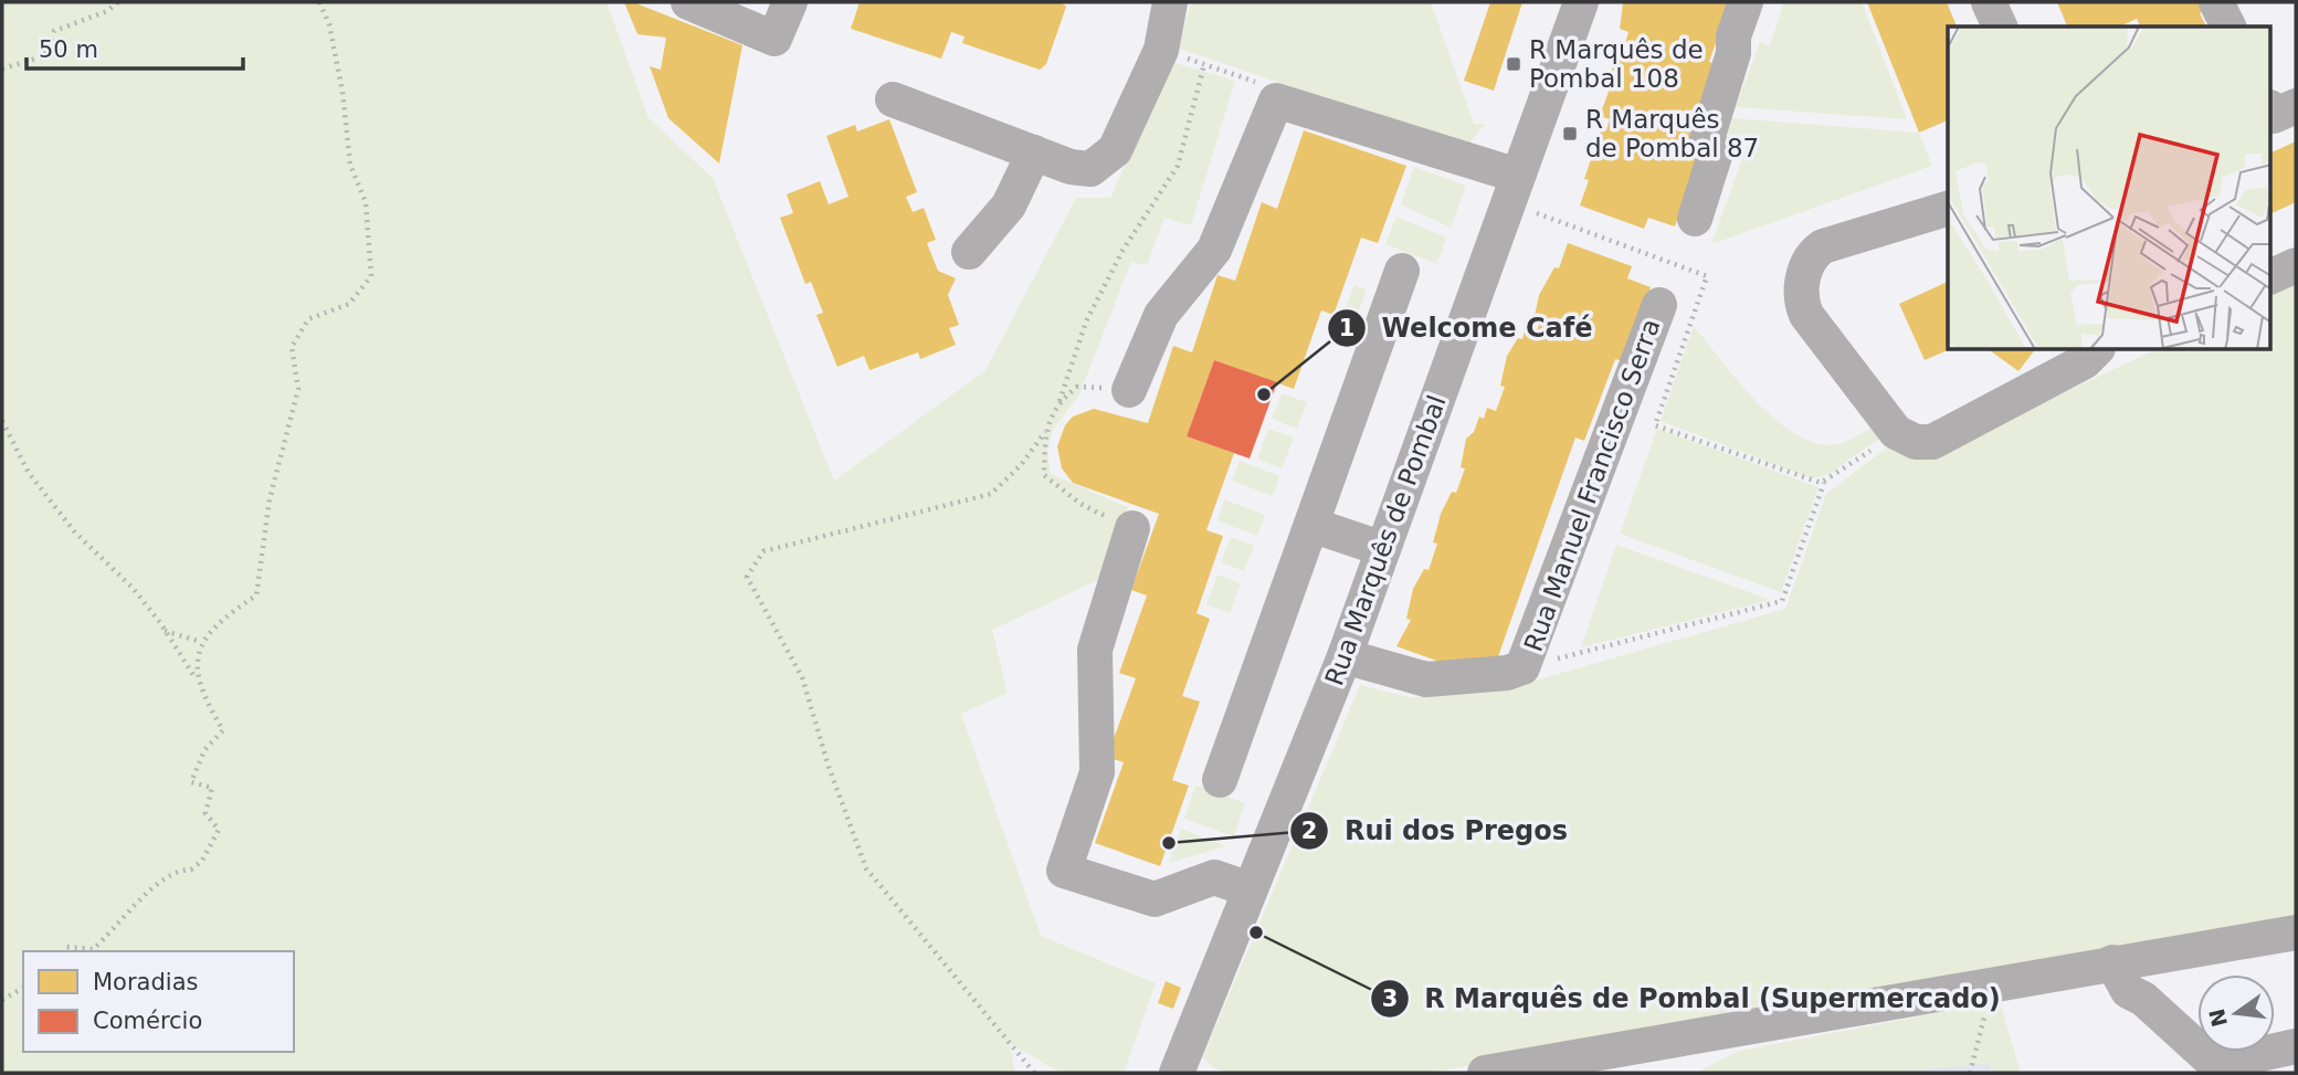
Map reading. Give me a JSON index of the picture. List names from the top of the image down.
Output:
{
  "streets": {
    "street": ["Rua Manuel Francisco Serra", "Rua Marquês de Pombal"]
  },
  "crossings": [
    ["Rua Manuel Francisco Serra", "Rua Marquês de Pombal"]
  ],
  "places": {
    "transit": ["R Marquês de Pombal 108", "R Marquês de Pombal 87"],
    "other": ["Welcome Café", "Rui dos Pregos", "R Marquês de Pombal (Supermercado)"]
  },
  "legend": ["Moradias", "Comércio"],
  "scale_bar": "50 m",
  "north": "left"
}
